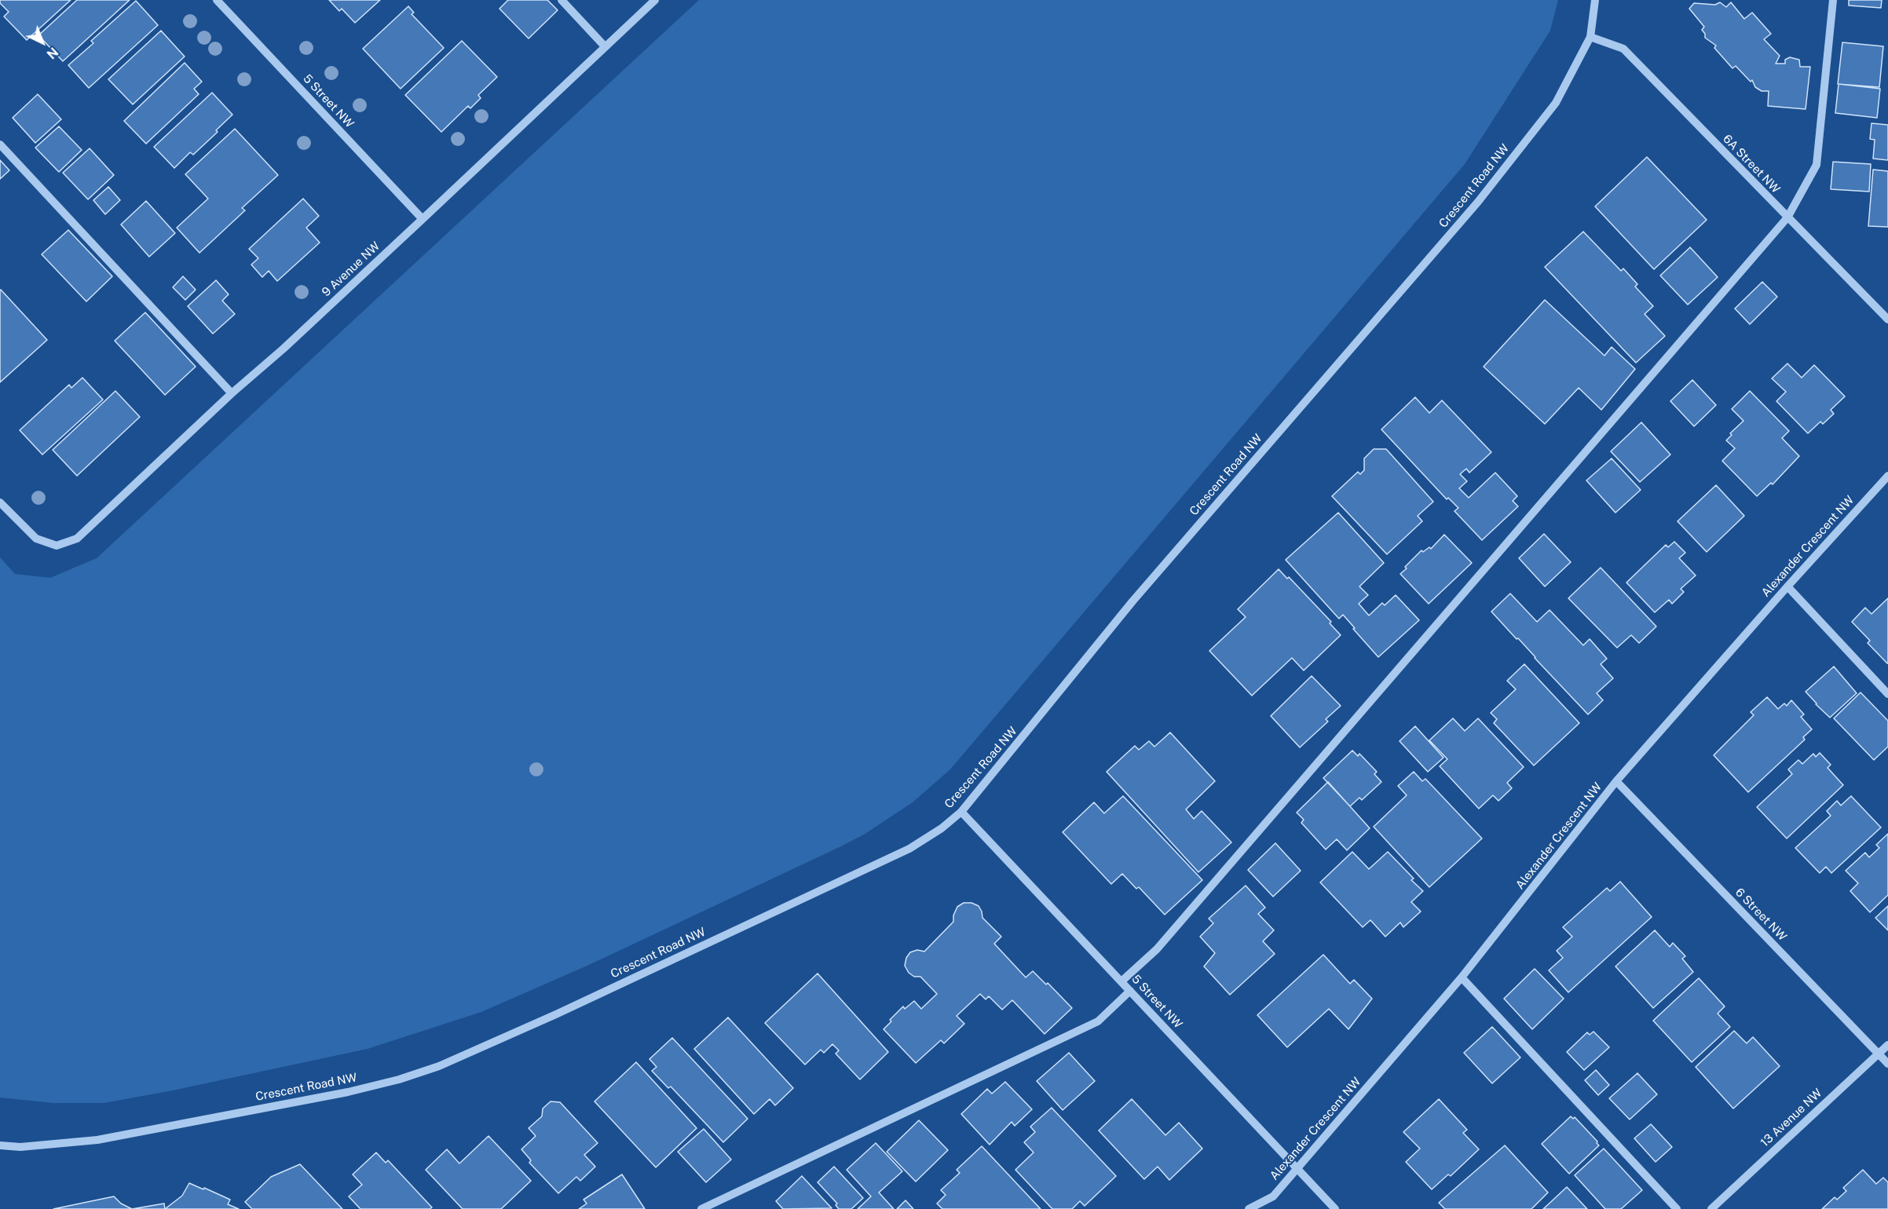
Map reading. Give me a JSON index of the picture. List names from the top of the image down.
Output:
{
  "streets": {
    "street": [
      "5 Street NW",
      "6A Street NW",
      "Crescent Road NW",
      "9 Avenue NW",
      "Alexander Crescent NW",
      "6 Street NW",
      "13 Avenue NW"
    ]
  },
  "crossings": [
    ["5 Street NW", "Crescent Road NW"],
    ["5 Street NW", "9 Avenue NW"],
    ["5 Street NW", "Alexander Crescent NW"],
    ["6A Street NW", "Crescent Road NW"],
    ["Alexander Crescent NW", "6 Street NW"],
    ["6 Street NW", "13 Avenue NW"]
  ],
  "north": "bottom right"
}
